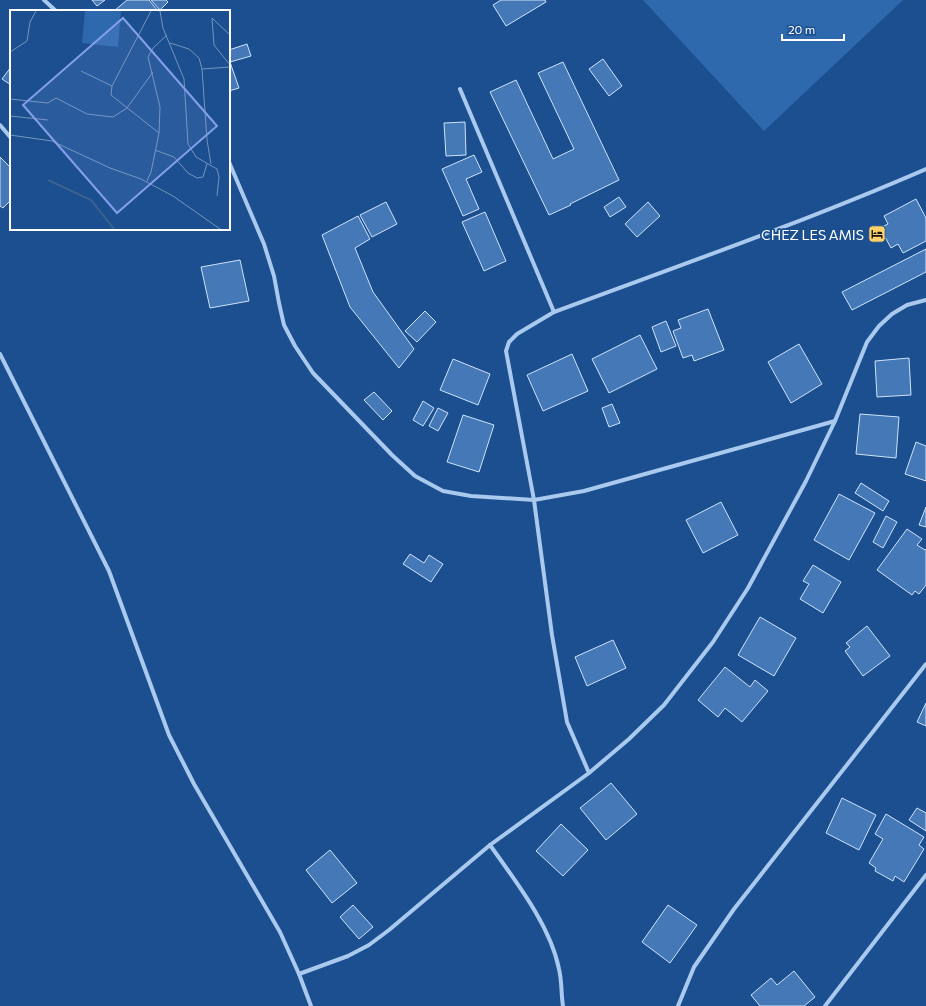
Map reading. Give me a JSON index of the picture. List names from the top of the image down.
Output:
{
  "places": {
    "hotel": ["CHEZ LES AMIS"]
  },
  "scale_bar": "20 m"
}
